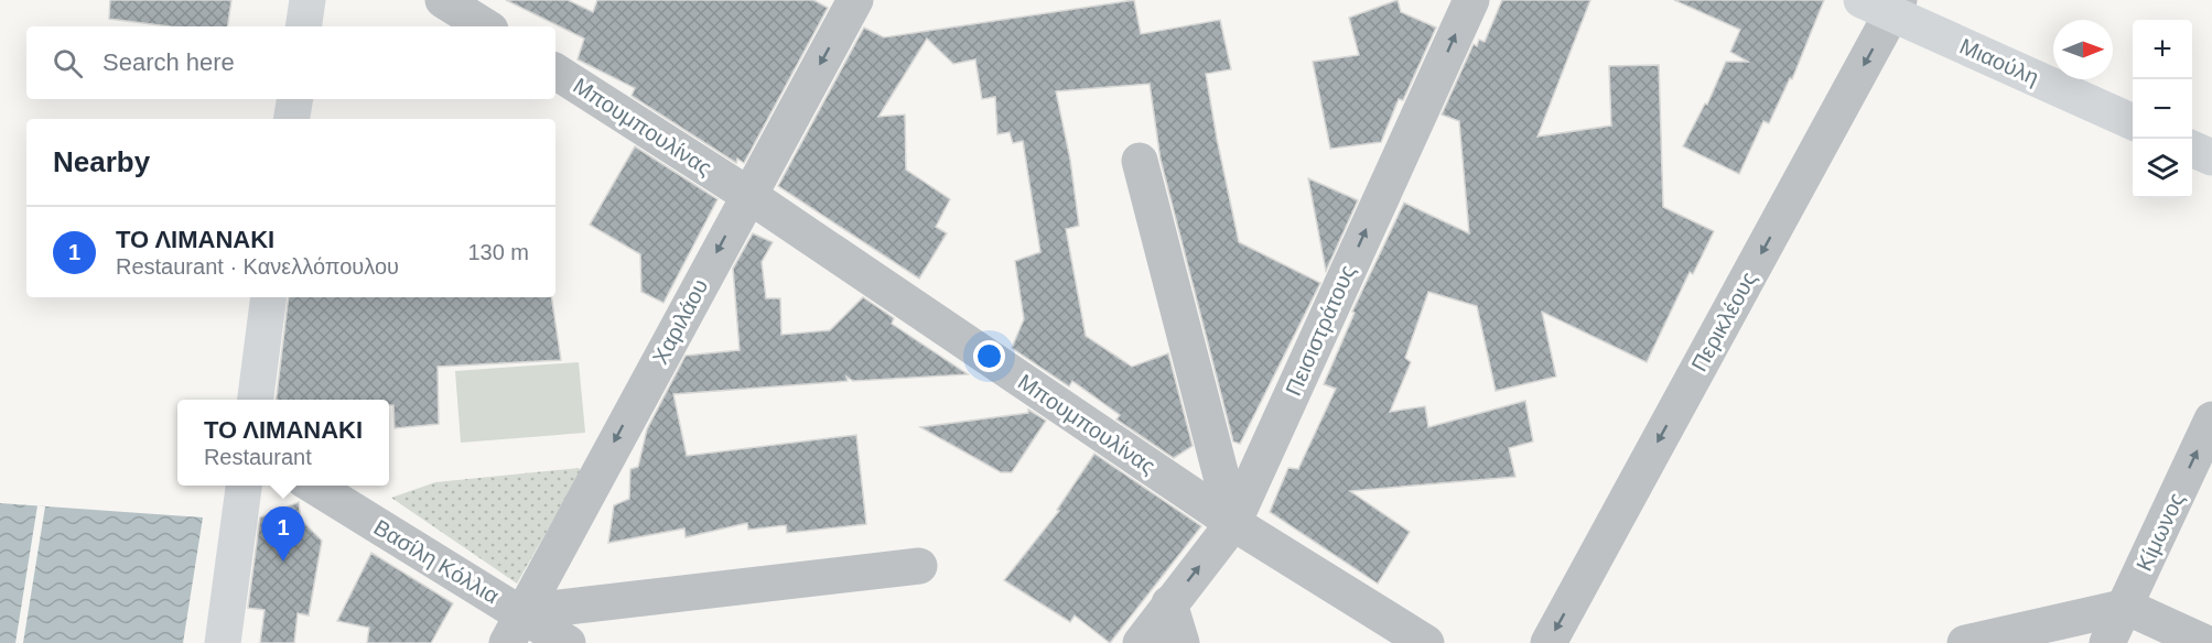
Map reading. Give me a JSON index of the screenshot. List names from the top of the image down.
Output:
{
  "streets": {
    "street": [
      "Μιαούλη",
      "Μπουμπουλίνας",
      "Χαριλάου",
      "Περικλέους",
      "Πεισιστράτους",
      "Κίμωνος",
      "Βασίλη Κόλλια"
    ]
  },
  "crossings": [
    ["Μιαούλη", "Περικλέους"],
    ["Μπουμπουλίνας", "Χαριλάου"],
    ["Μπουμπουλίνας", "Πεισιστράτους"],
    ["Χαριλάου", "Βασίλη Κόλλια"]
  ],
  "one_way": [
    "Χαριλάου",
    "Περικλέους",
    "Πεισιστράτους",
    "Κίμωνος"
  ],
  "north": "right",
  "page": {
    "map_buttons": ["+", "−"],
    "search": "Search here",
    "heading": "Nearby",
    "list": [
      {
        "mark": "1",
        "name": "ΤΟ ΛΙΜΑΝΑΚΙ",
        "note": "Restaurant · Κανελλόπουλου",
        "value": "130 m"
      }
    ],
    "popup": ["ΤΟ ΛΙΜΑΝΑΚΙ", "Restaurant"],
    "pins": "1"
  }
}
